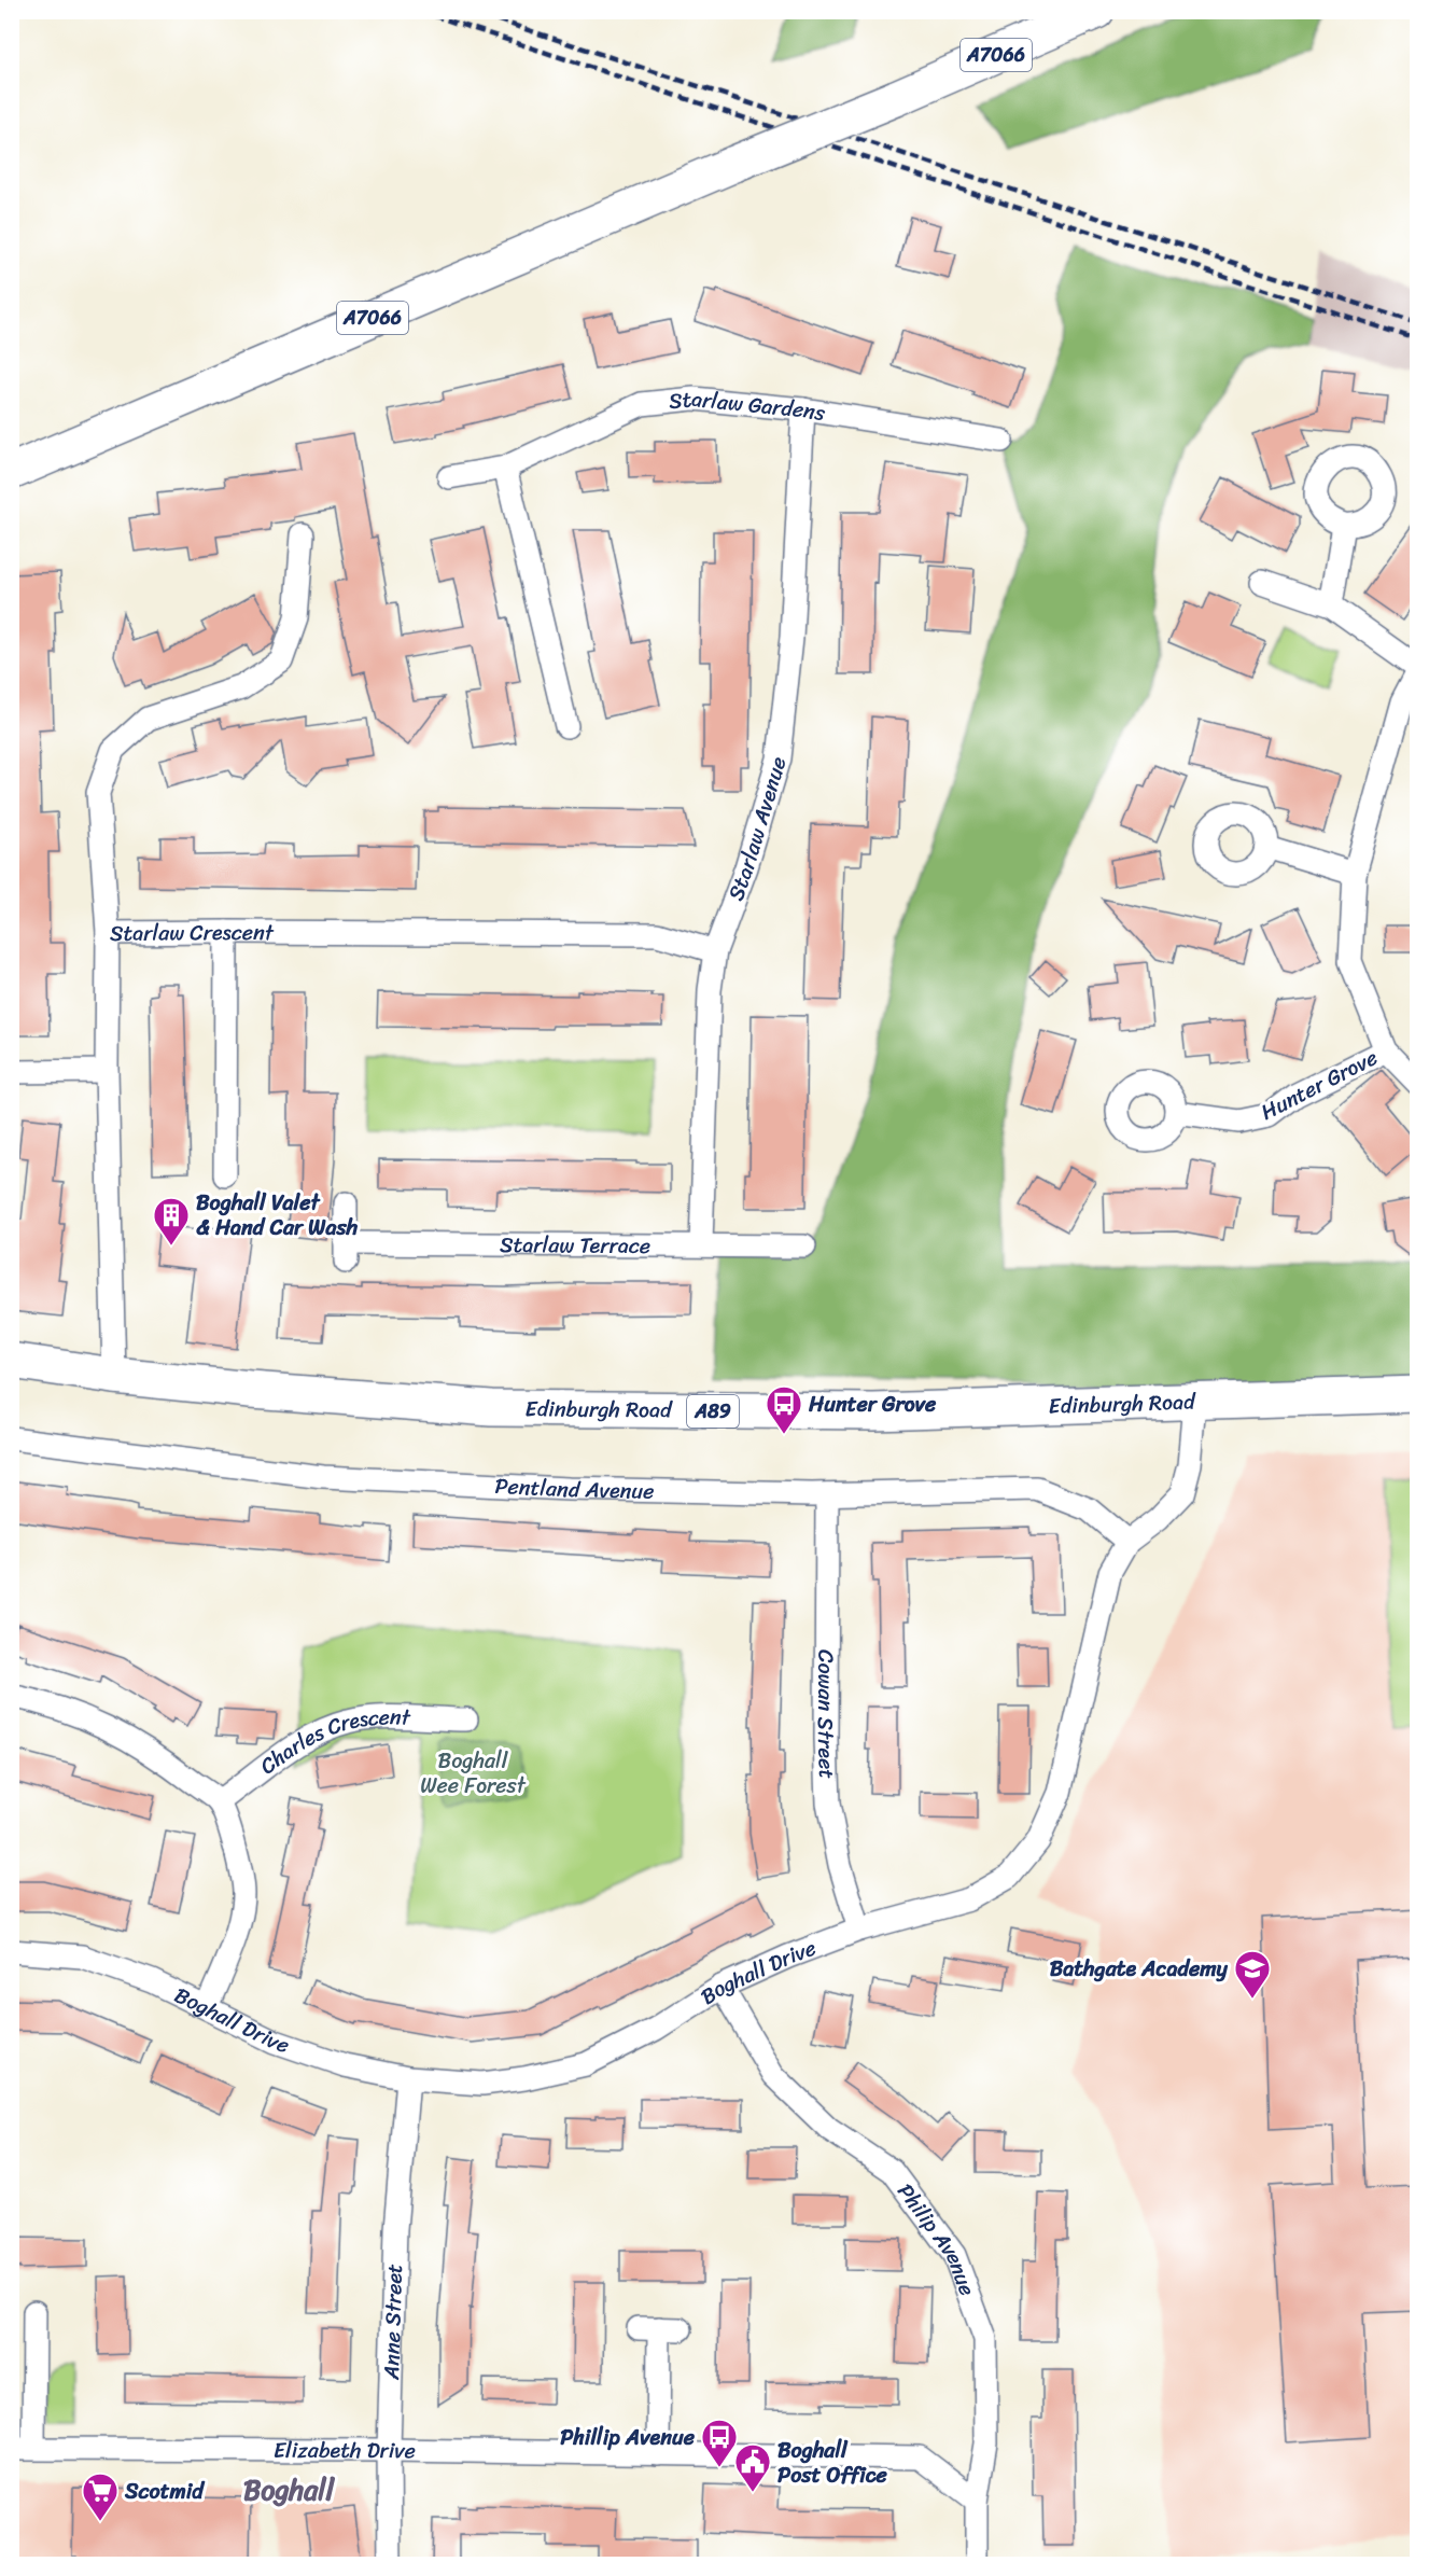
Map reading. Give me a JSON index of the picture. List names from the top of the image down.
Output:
{
  "streets": {
    "main road": ["A7066", "Edinburgh Road", "A89"],
    "street": [
      "Starlaw Gardens",
      "Starlaw Avenue",
      "Starlaw Crescent",
      "Hunter Grove",
      "Starlaw Terrace",
      "Pentland Avenue",
      "Cowan Street",
      "Charles Crescent",
      "Boghall Drive",
      "Philip Avenue",
      "Anne Street",
      "Elizabeth Drive"
    ]
  },
  "crossings": [
    ["Starlaw Gardens", "Starlaw Avenue"],
    ["Starlaw Avenue", "Starlaw Crescent"],
    ["Starlaw Avenue", "Starlaw Terrace"],
    ["Starlaw Crescent", "Edinburgh Road"],
    ["Edinburgh Road", "Boghall Drive"],
    ["Pentland Avenue", "Cowan Street"],
    ["Pentland Avenue", "Boghall Drive"],
    ["Cowan Street", "Boghall Drive"],
    ["Boghall Drive", "Philip Avenue"],
    ["Boghall Drive", "Anne Street"],
    ["Philip Avenue", "Elizabeth Drive"],
    ["Anne Street", "Elizabeth Drive"]
  ],
  "districts": ["Boghall"],
  "parks": ["Boghall Wee Forest"],
  "places": {
    "building": ["Boghall Valet & Hand Car Wash"],
    "bus stop": ["Hunter Grove", "Phillip Avenue"],
    "school or university": ["Bathgate Academy"],
    "public building": ["Boghall Post Office"],
    "supermarket": ["Scotmid"]
  }
}
